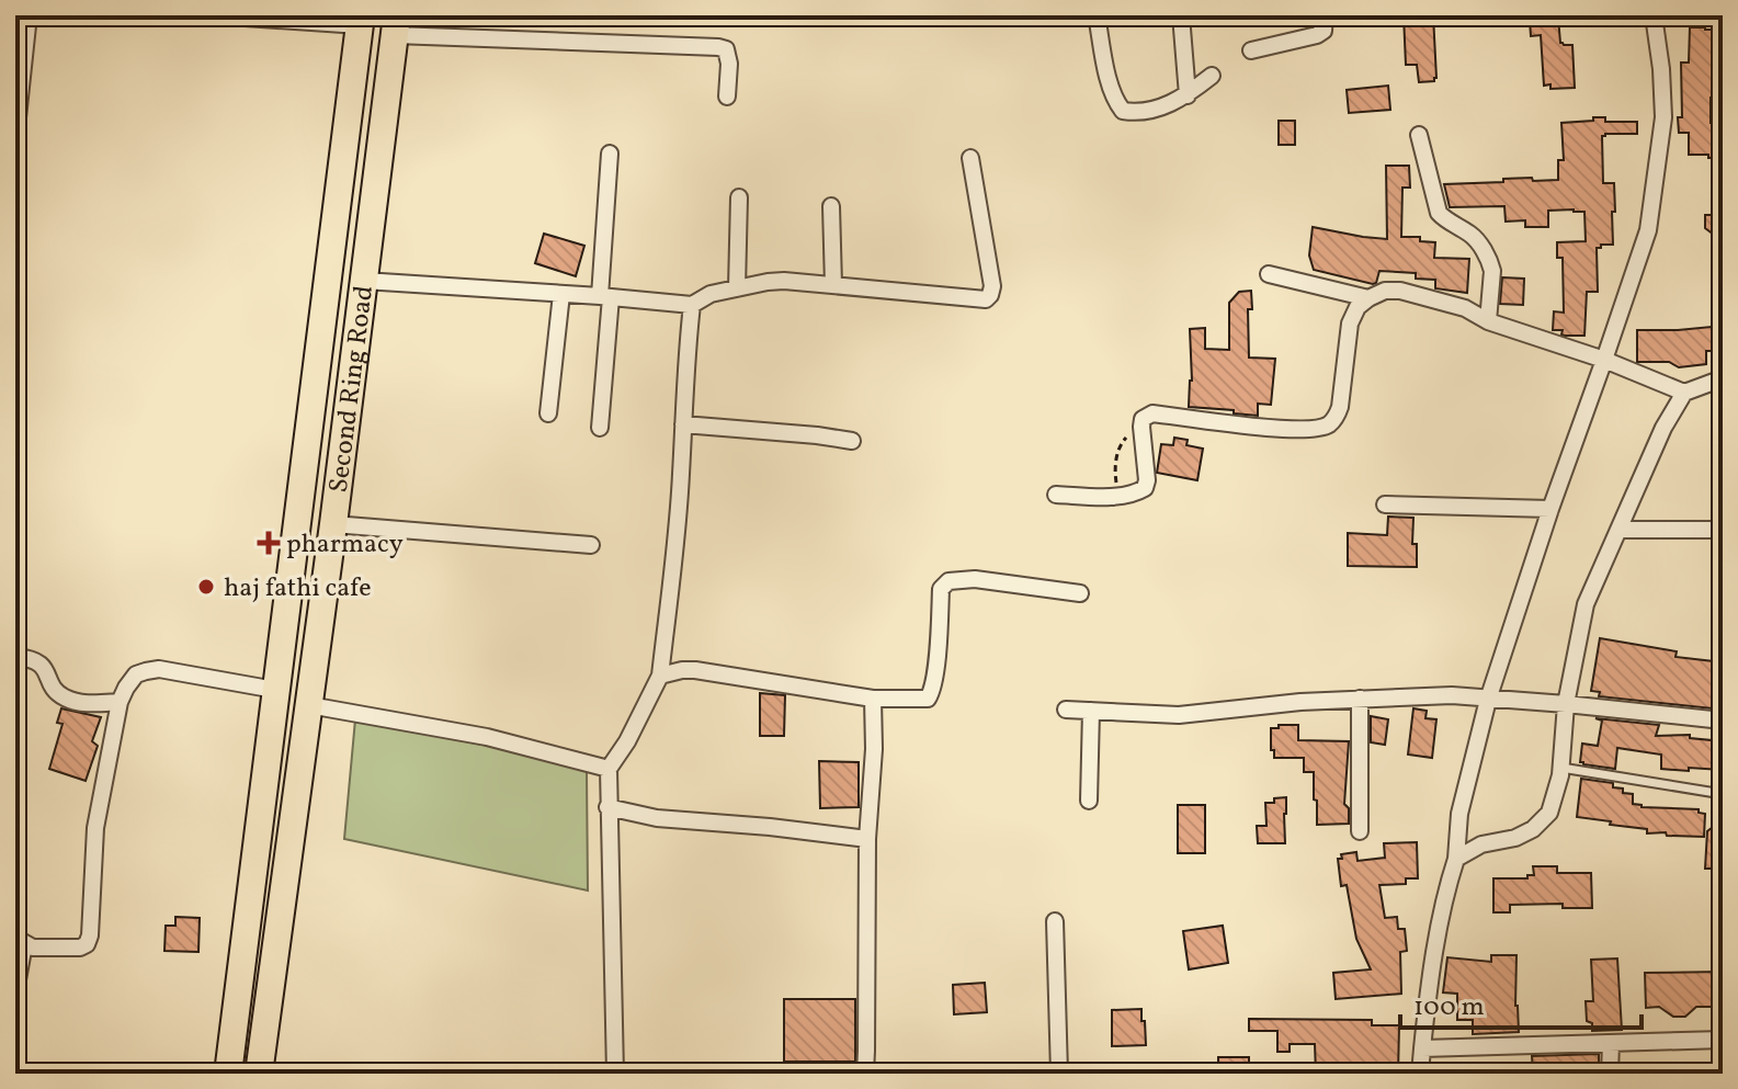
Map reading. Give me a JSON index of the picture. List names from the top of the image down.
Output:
{
  "streets": {
    "highway": ["Second Ring Road"]
  },
  "places": {
    "health": ["pharmacy"],
    "other": ["haj fathi cafe"]
  },
  "scale_bar": "100 m"
}
